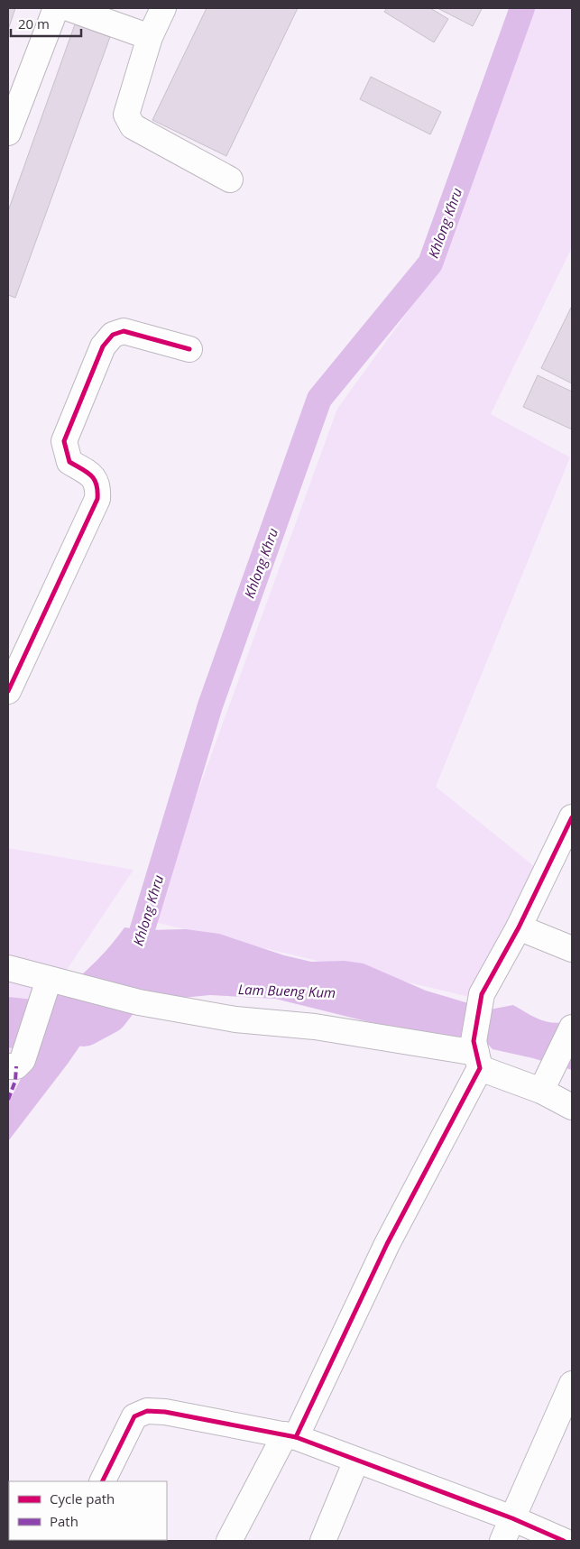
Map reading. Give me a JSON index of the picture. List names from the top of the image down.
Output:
{
  "water": ["Khlong Khru", "Lam Bueng Kum"],
  "legend": ["Cycle path", "Path"],
  "scale_bar": "20 m"
}
